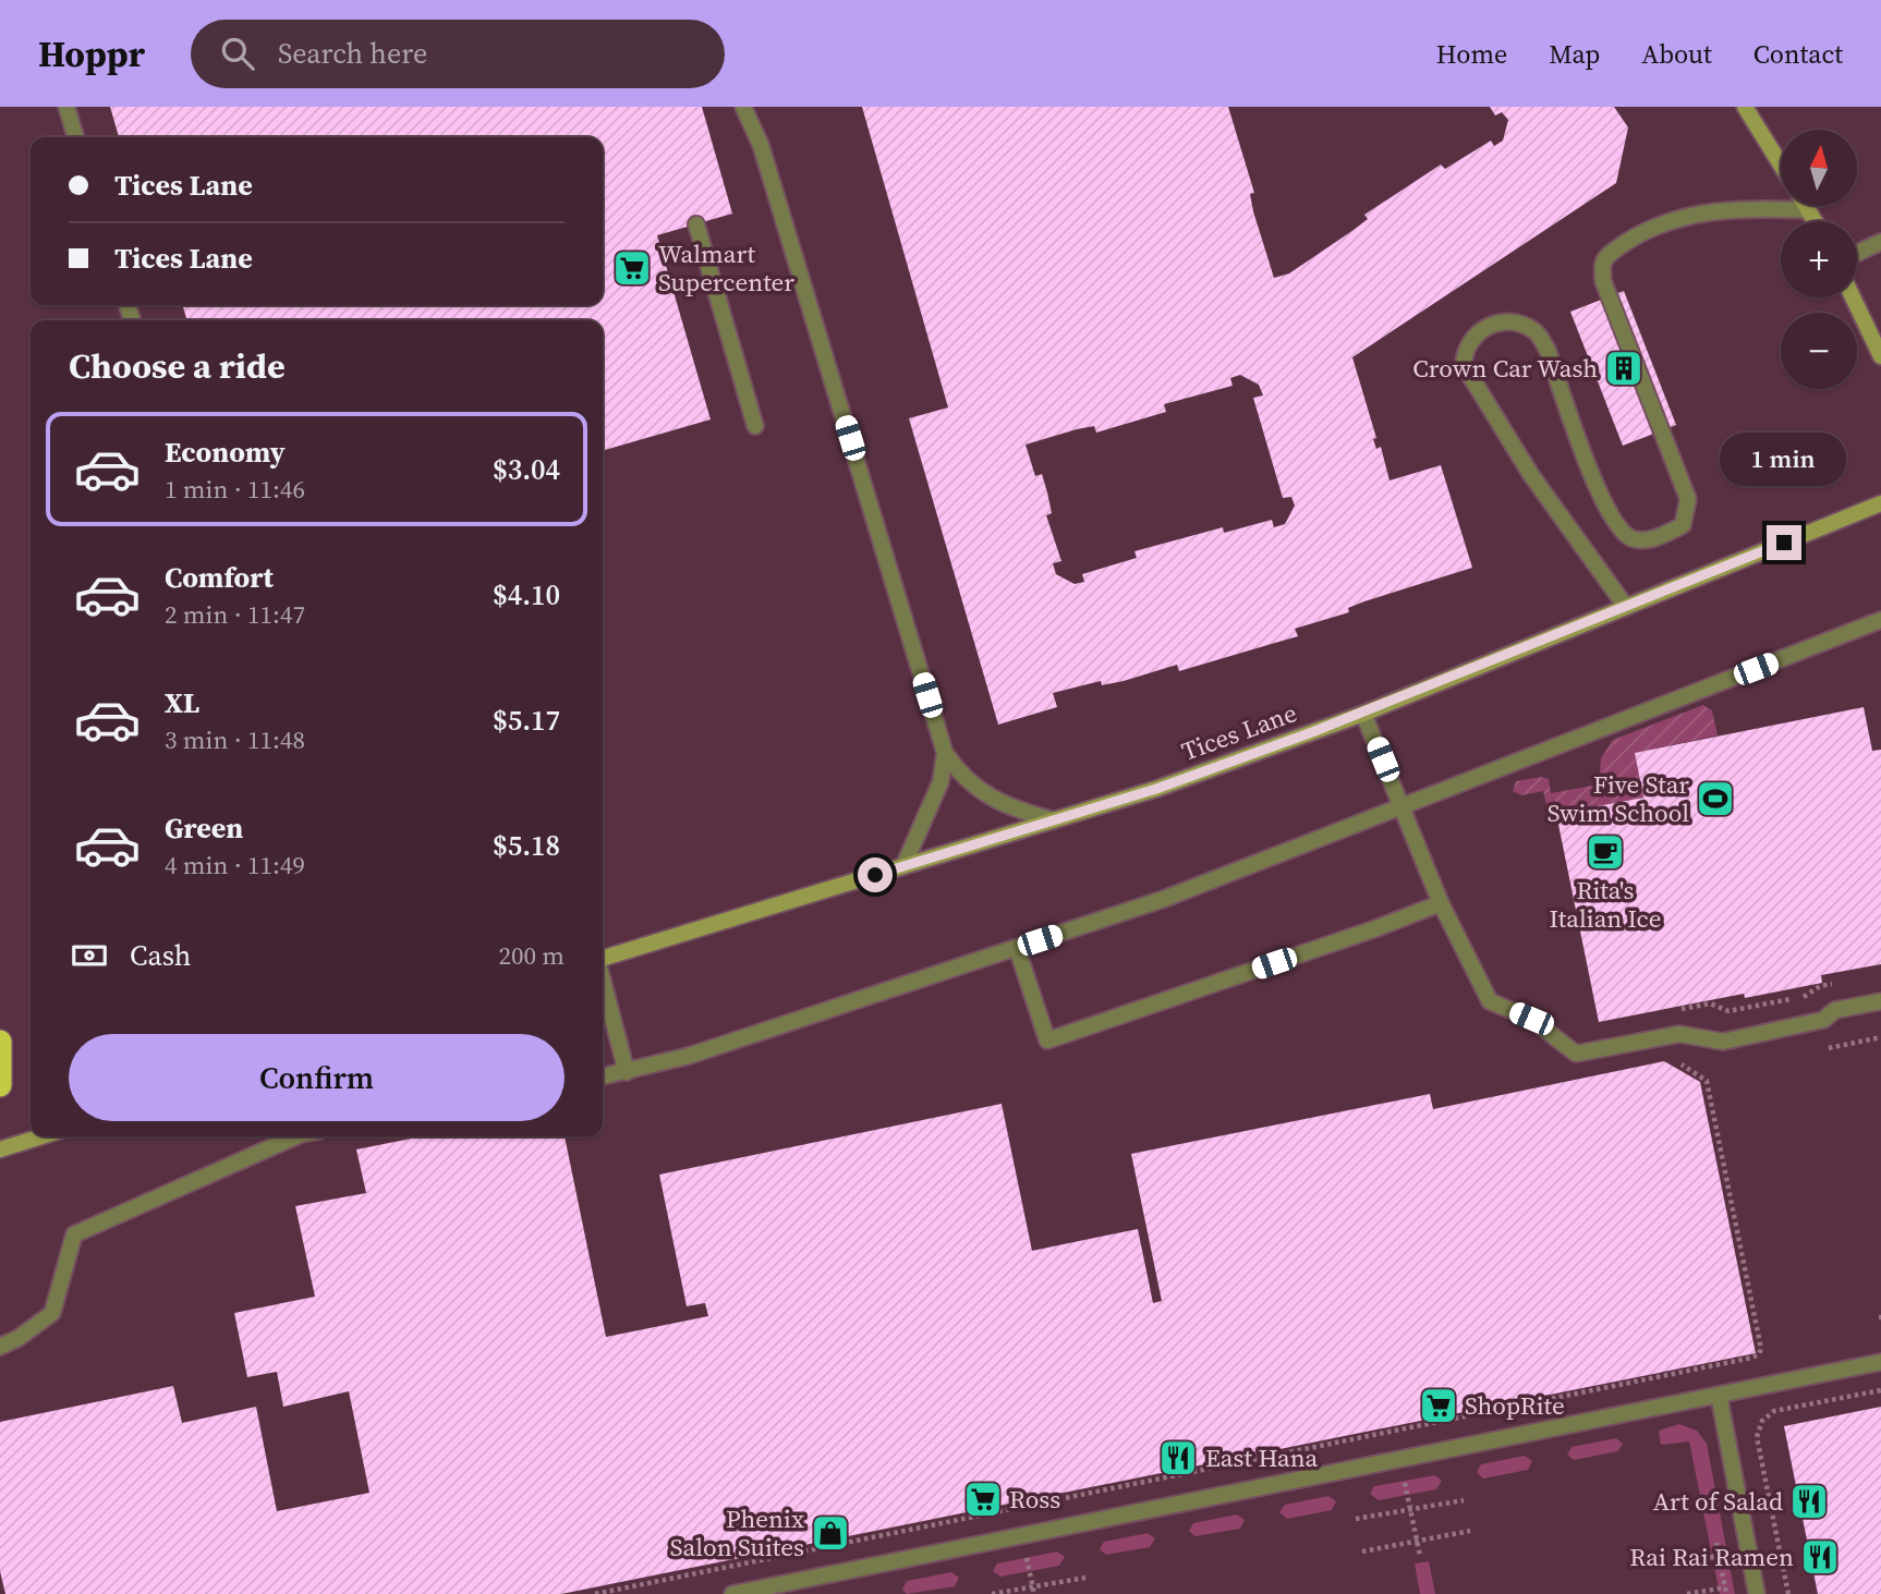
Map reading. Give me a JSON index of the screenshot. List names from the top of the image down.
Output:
{
  "streets": {
    "street": ["Tices Lane"]
  },
  "places": {
    "supermarket": ["Walmart Supercenter", "ShopRite", "Ross"],
    "building": ["Crown Car Wash"],
    "sports": ["Five Star Swim School"],
    "cafe": ["Rita's Italian Ice"],
    "restaurant": ["East Hana", "Art of Salad", "Rai Rai Ramen"],
    "shop": ["Phenix Salon Suites"]
  },
  "north": "top",
  "page": {
    "header": "Hoppr",
    "search": "Search here",
    "nav": [
      "Home",
      "Map",
      "About",
      "Contact"
    ],
    "map_buttons": ["+", "−"],
    "banner": ["Tices Lane", "Tices Lane"],
    "heading": "Choose a ride",
    "list": [
      {
        "name": "Economy",
        "note": "1 min · 11:46",
        "value": "$3.04"
      },
      {
        "name": "Comfort",
        "note": "2 min · 11:47",
        "value": "$4.10"
      },
      {
        "name": "XL",
        "note": "3 min · 11:48",
        "value": "$5.17"
      },
      {
        "name": "Green",
        "note": "4 min · 11:49",
        "value": "$5.18"
      }
    ],
    "bubble": "1 min",
    "pay": ["Cash", "200 m"],
    "buttons": "Confirm"
  }
}
